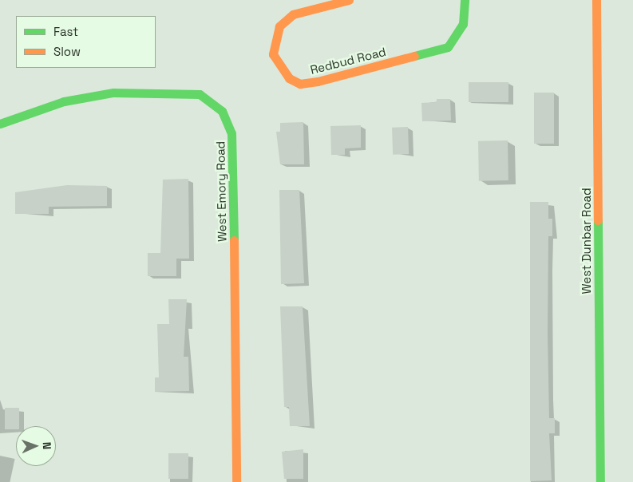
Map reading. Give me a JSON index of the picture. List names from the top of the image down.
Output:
{
  "streets": {
    "street": ["Redbud Road", "West Emory Road", "West Dunbar Road"]
  },
  "legend": ["Fast", "Slow"],
  "north": "right"
}
